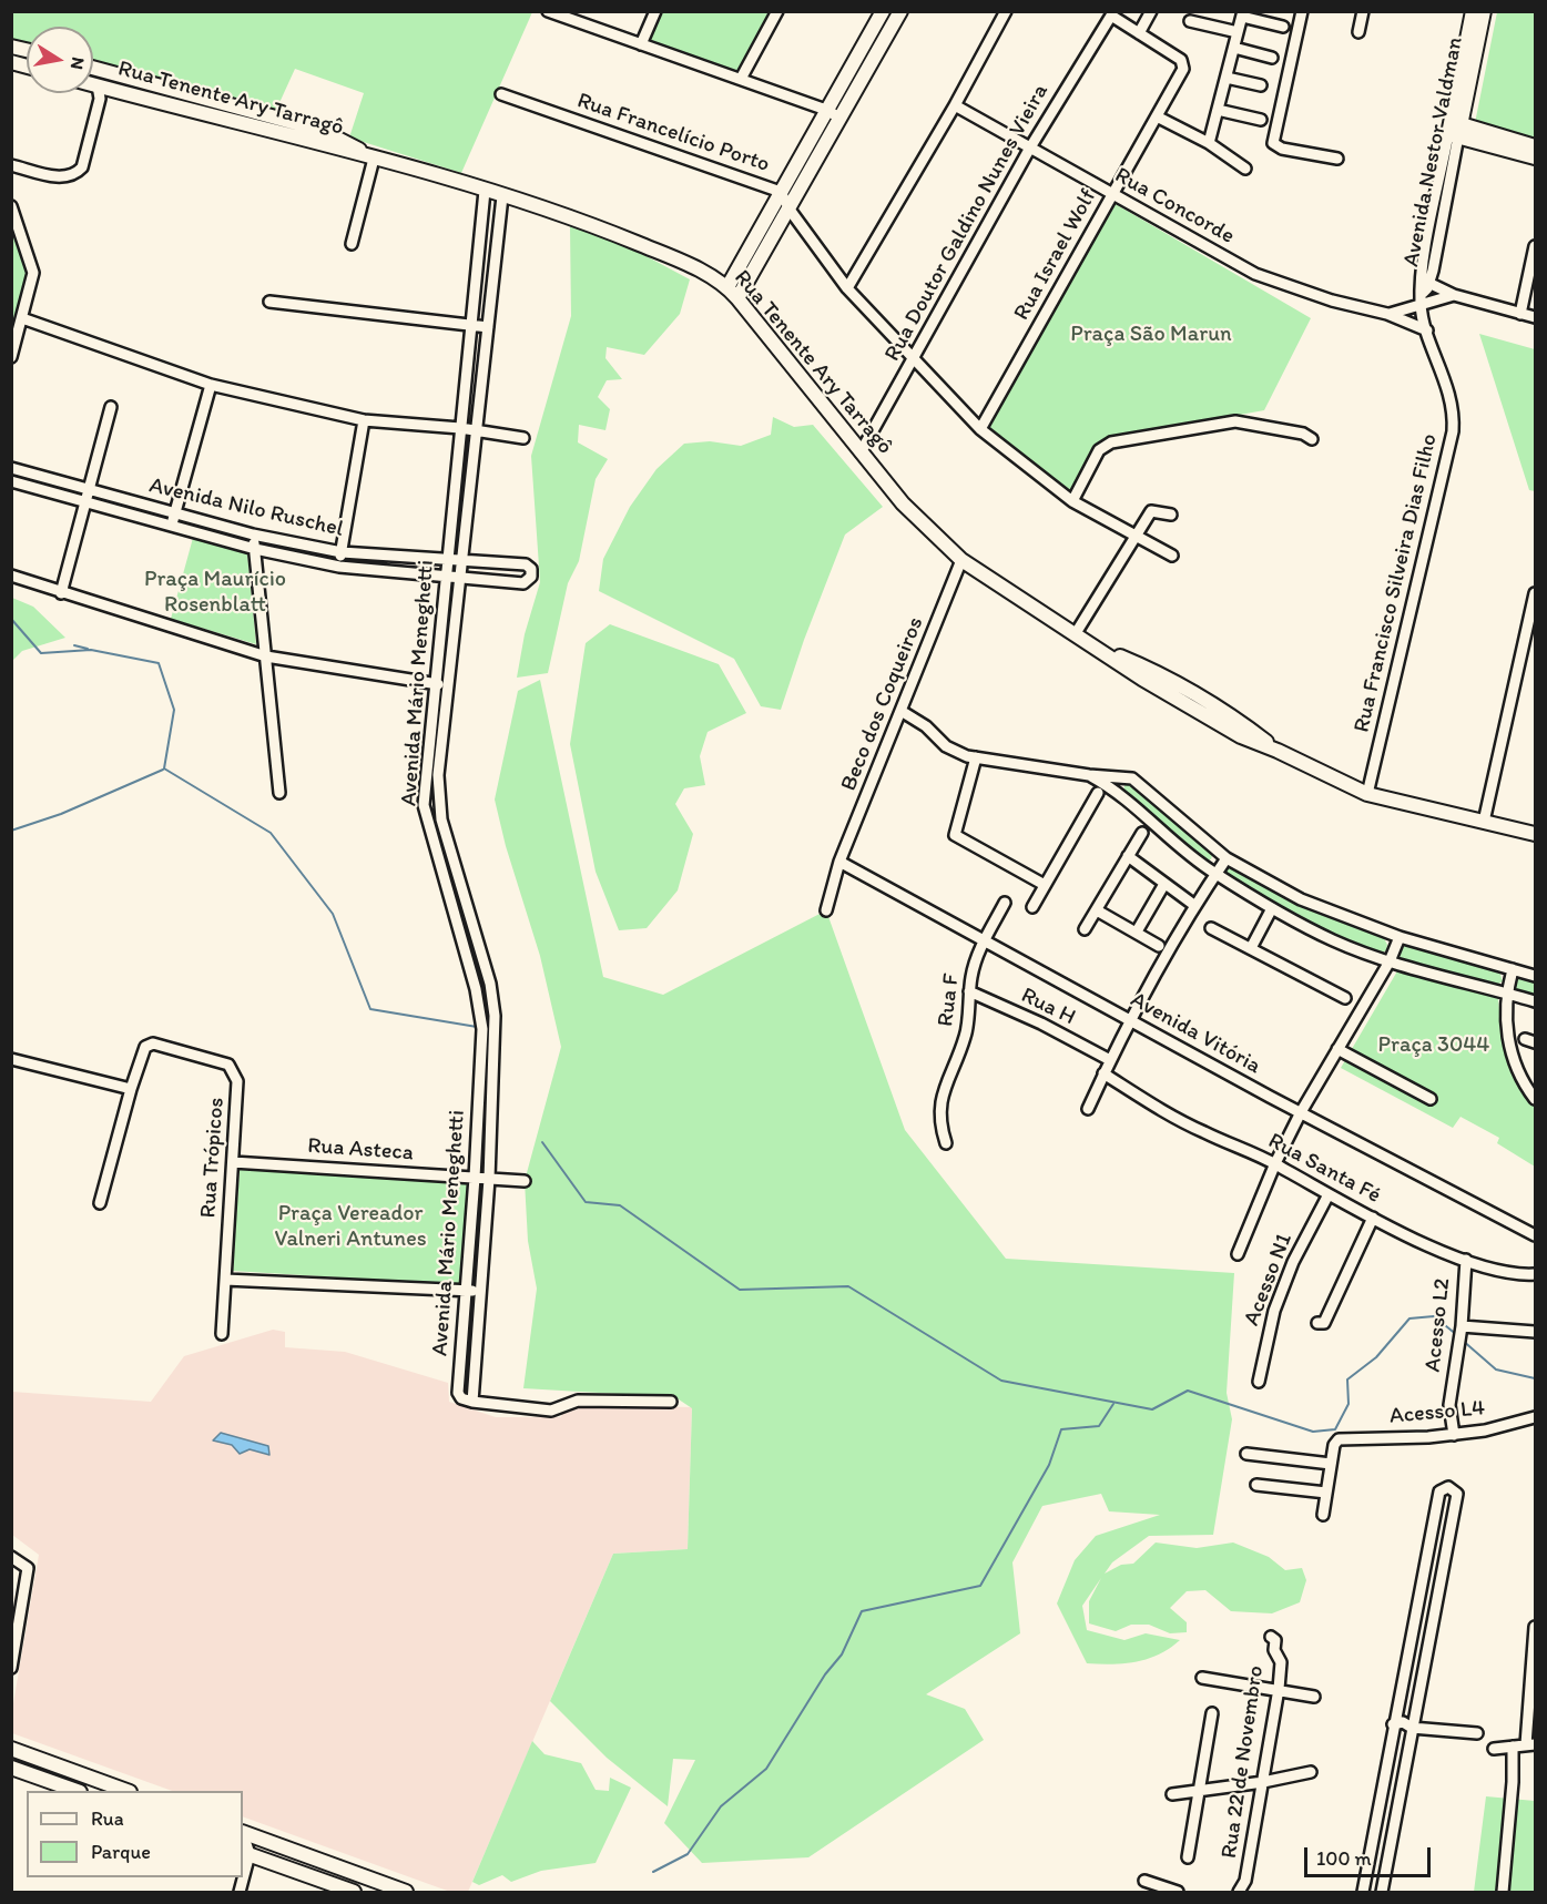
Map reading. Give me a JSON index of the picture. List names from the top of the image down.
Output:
{
  "streets": {
    "main road": ["Rua Tenente Ary Tarragô", "Avenida Nestor Valdman"],
    "street": [
      "Rua Francelício Porto",
      "Rua Concorde",
      "Rua Doutor Galdino Nunes Vieira",
      "Rua Israel Wolf",
      "Avenida Nilo Ruschel",
      "Rua Francisco Silveira Dias Filho",
      "Avenida Mário Meneghetti",
      "Beco dos Coqueiros",
      "Rua F",
      "Rua H",
      "Avenida Vitória",
      "Rua Asteca",
      "Rua Trópicos",
      "Rua Santa Fé",
      "Acesso N1",
      "Acesso L2",
      "Acesso L4",
      "Rua 22 de Novembro"
    ]
  },
  "crossings": [
    ["Rua Tenente Ary Tarragô", "Rua Doutor Galdino Nunes Vieira"],
    ["Rua Tenente Ary Tarragô", "Rua Francisco Silveira Dias Filho"],
    ["Rua Tenente Ary Tarragô", "Avenida Mário Meneghetti"],
    ["Rua Tenente Ary Tarragô", "Beco dos Coqueiros"],
    ["Rua Francelício Porto", "Rua Doutor Galdino Nunes Vieira"],
    ["Rua Francelício Porto", "Rua Israel Wolf"],
    ["Avenida Nestor Valdman", "Rua Concorde"],
    ["Avenida Nestor Valdman", "Rua Francisco Silveira Dias Filho"],
    ["Rua Concorde", "Rua Doutor Galdino Nunes Vieira"],
    ["Rua Concorde", "Rua Israel Wolf"],
    ["Rua Concorde", "Rua Francisco Silveira Dias Filho"],
    ["Avenida Nilo Ruschel", "Avenida Mário Meneghetti"],
    ["Avenida Mário Meneghetti", "Rua Asteca"],
    ["Beco dos Coqueiros", "Avenida Vitória"],
    ["Rua F", "Rua H"],
    ["Rua F", "Avenida Vitória"],
    ["Rua Asteca", "Rua Trópicos"],
    ["Rua Santa Fé", "Acesso N1"],
    ["Rua Santa Fé", "Acesso L2"],
    ["Acesso L2", "Acesso L4"]
  ],
  "parks": [
    "Praça São Marun",
    "Praça Maurício Rosenblatt",
    "Praça 3044",
    "Praça Vereador Valneri Antunes"
  ],
  "legend": ["Rua", "Parque"],
  "scale_bar": "100 m",
  "north": "right"
}
